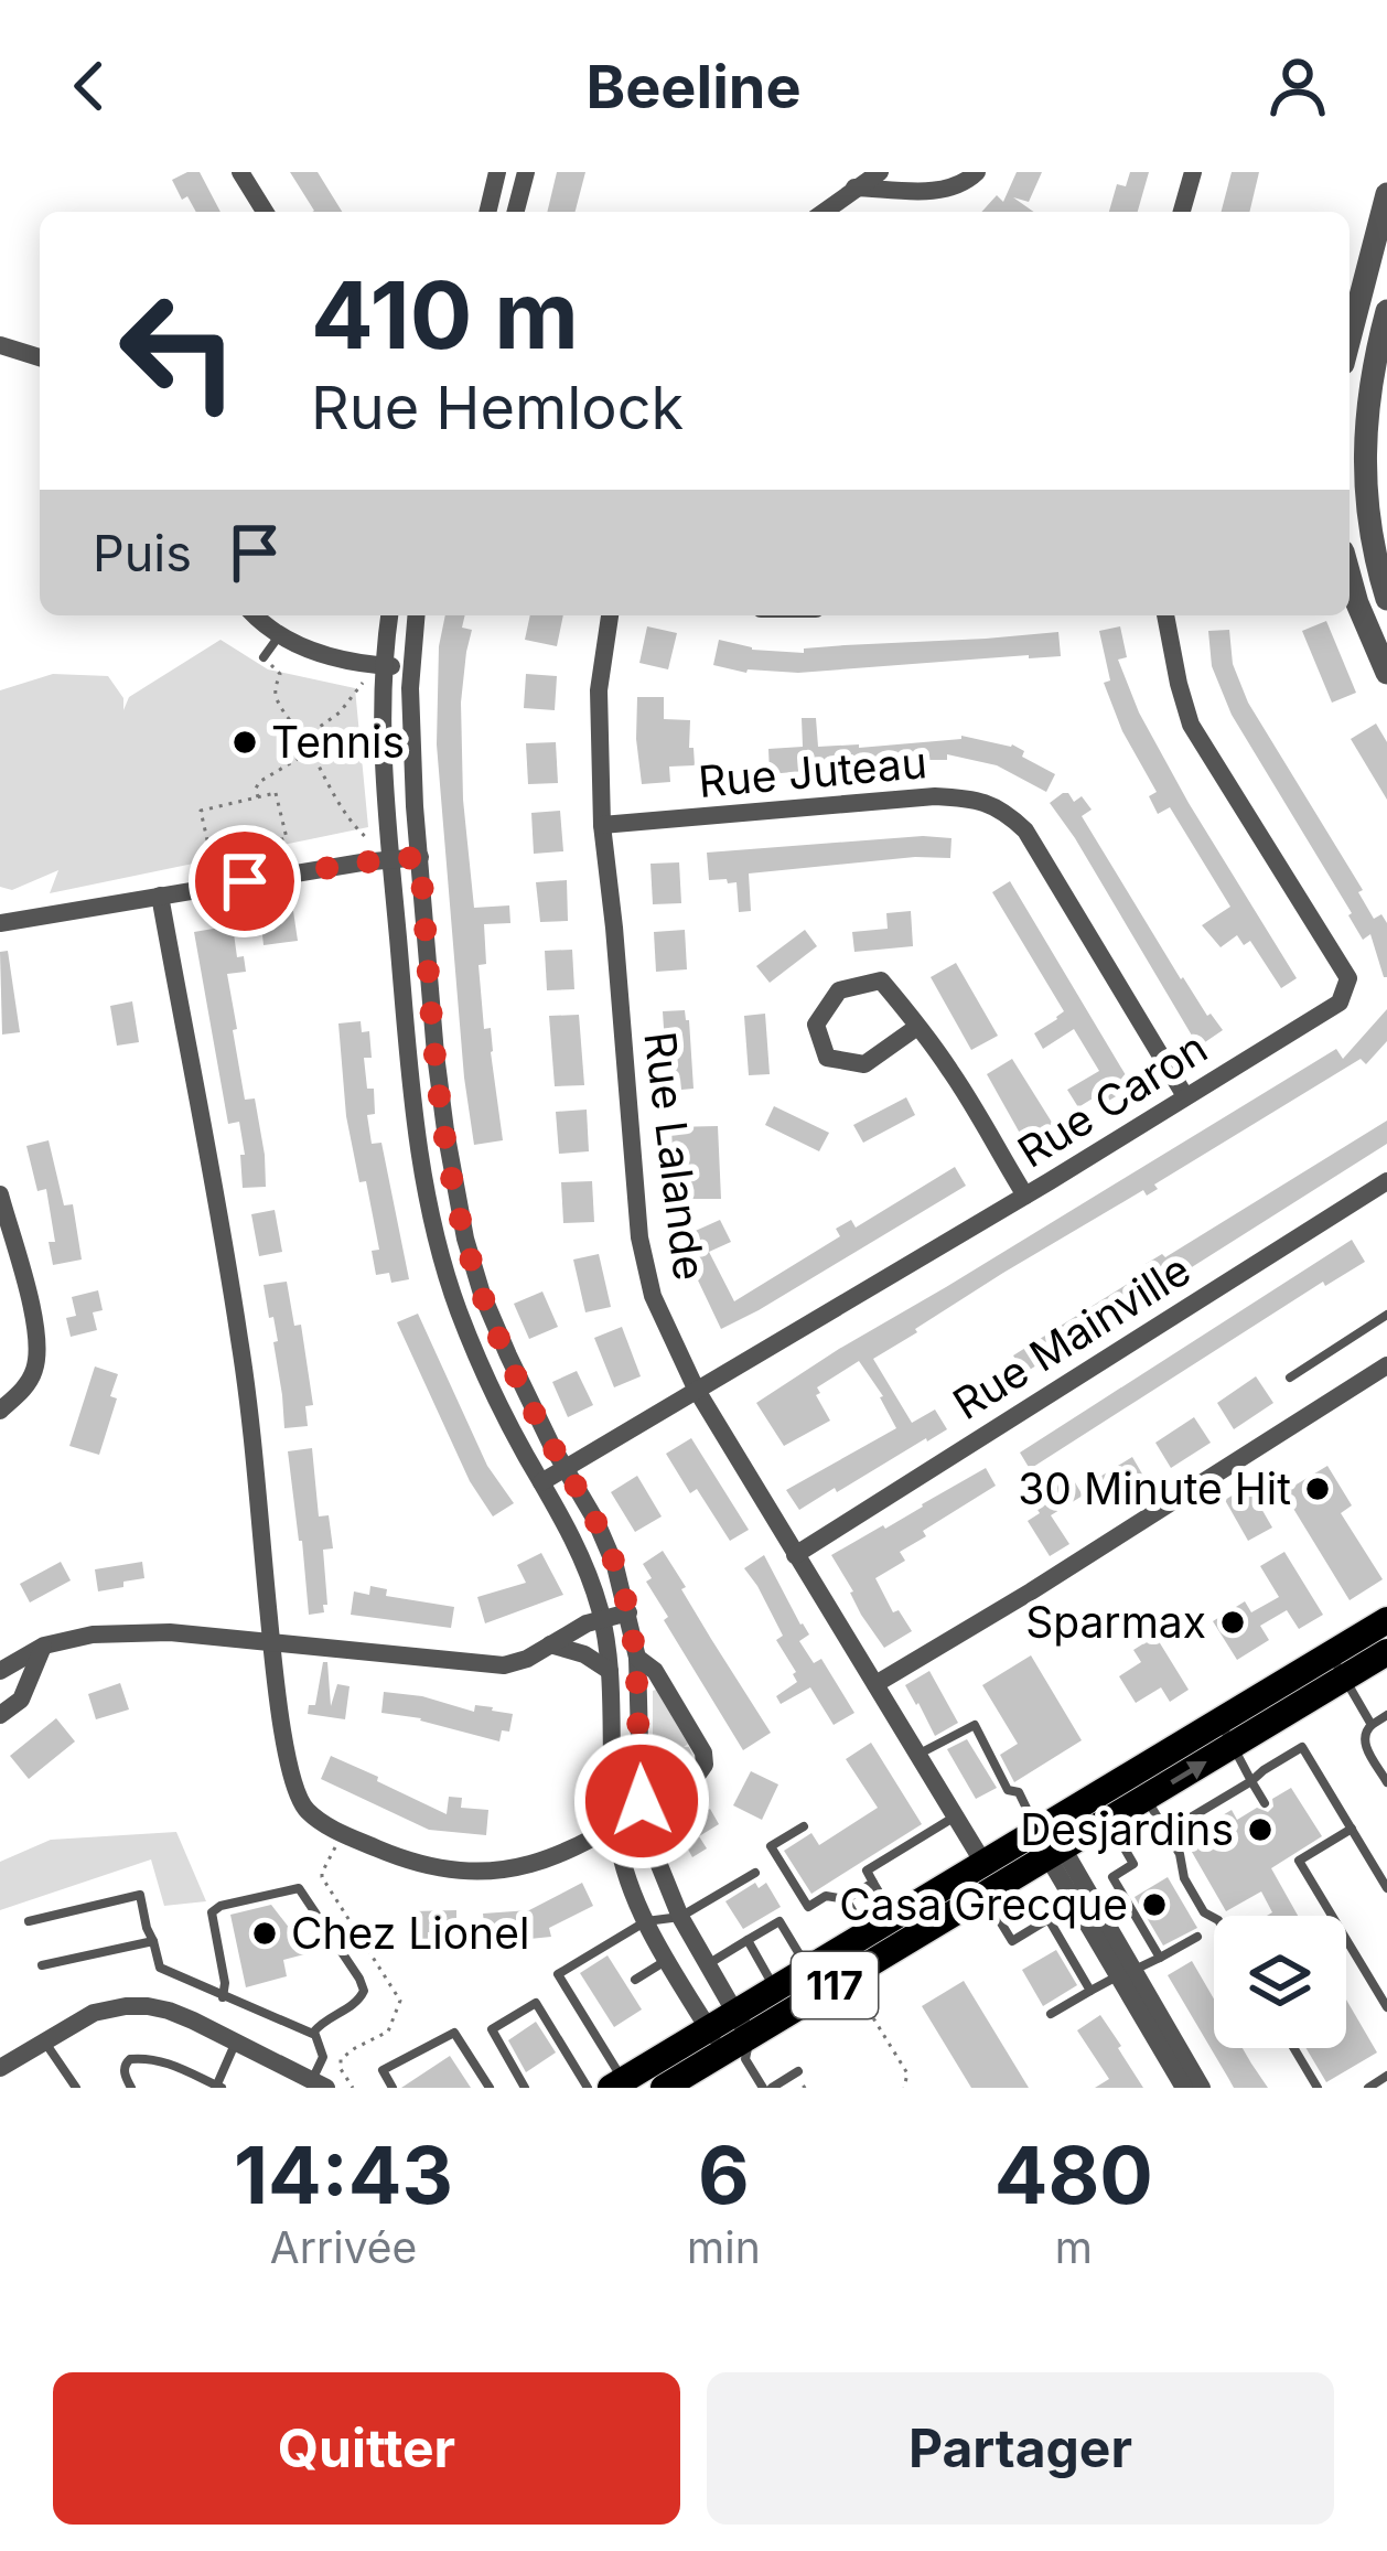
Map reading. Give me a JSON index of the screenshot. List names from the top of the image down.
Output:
{
  "streets": {
    "main road": ["117"],
    "street": [
      "Rue Juteau",
      "Rue Caron",
      "Rue Lalande",
      "Rue Mainville"
    ]
  },
  "crossings": [
    ["Rue Juteau", "Rue Caron"],
    ["Rue Juteau", "Rue Lalande"],
    ["Rue Caron", "Rue Lalande"],
    ["Rue Lalande", "Rue Mainville"],
    ["Rue Lalande", "117"]
  ],
  "places": [
    "Tennis",
    "30 Minute Hit",
    "Sparmax",
    "Desjardins",
    "Casa Grecque",
    "Chez Lionel"
  ],
  "page": {
    "header": "Beeline",
    "turn": ["410 m", "Rue Hemlock"],
    "then": "Puis",
    "eta": [
      "14:43",
      "Arrivée",
      "6",
      "min",
      "480",
      "m"
    ],
    "buttons": ["Quitter", "Partager"]
  }
}
